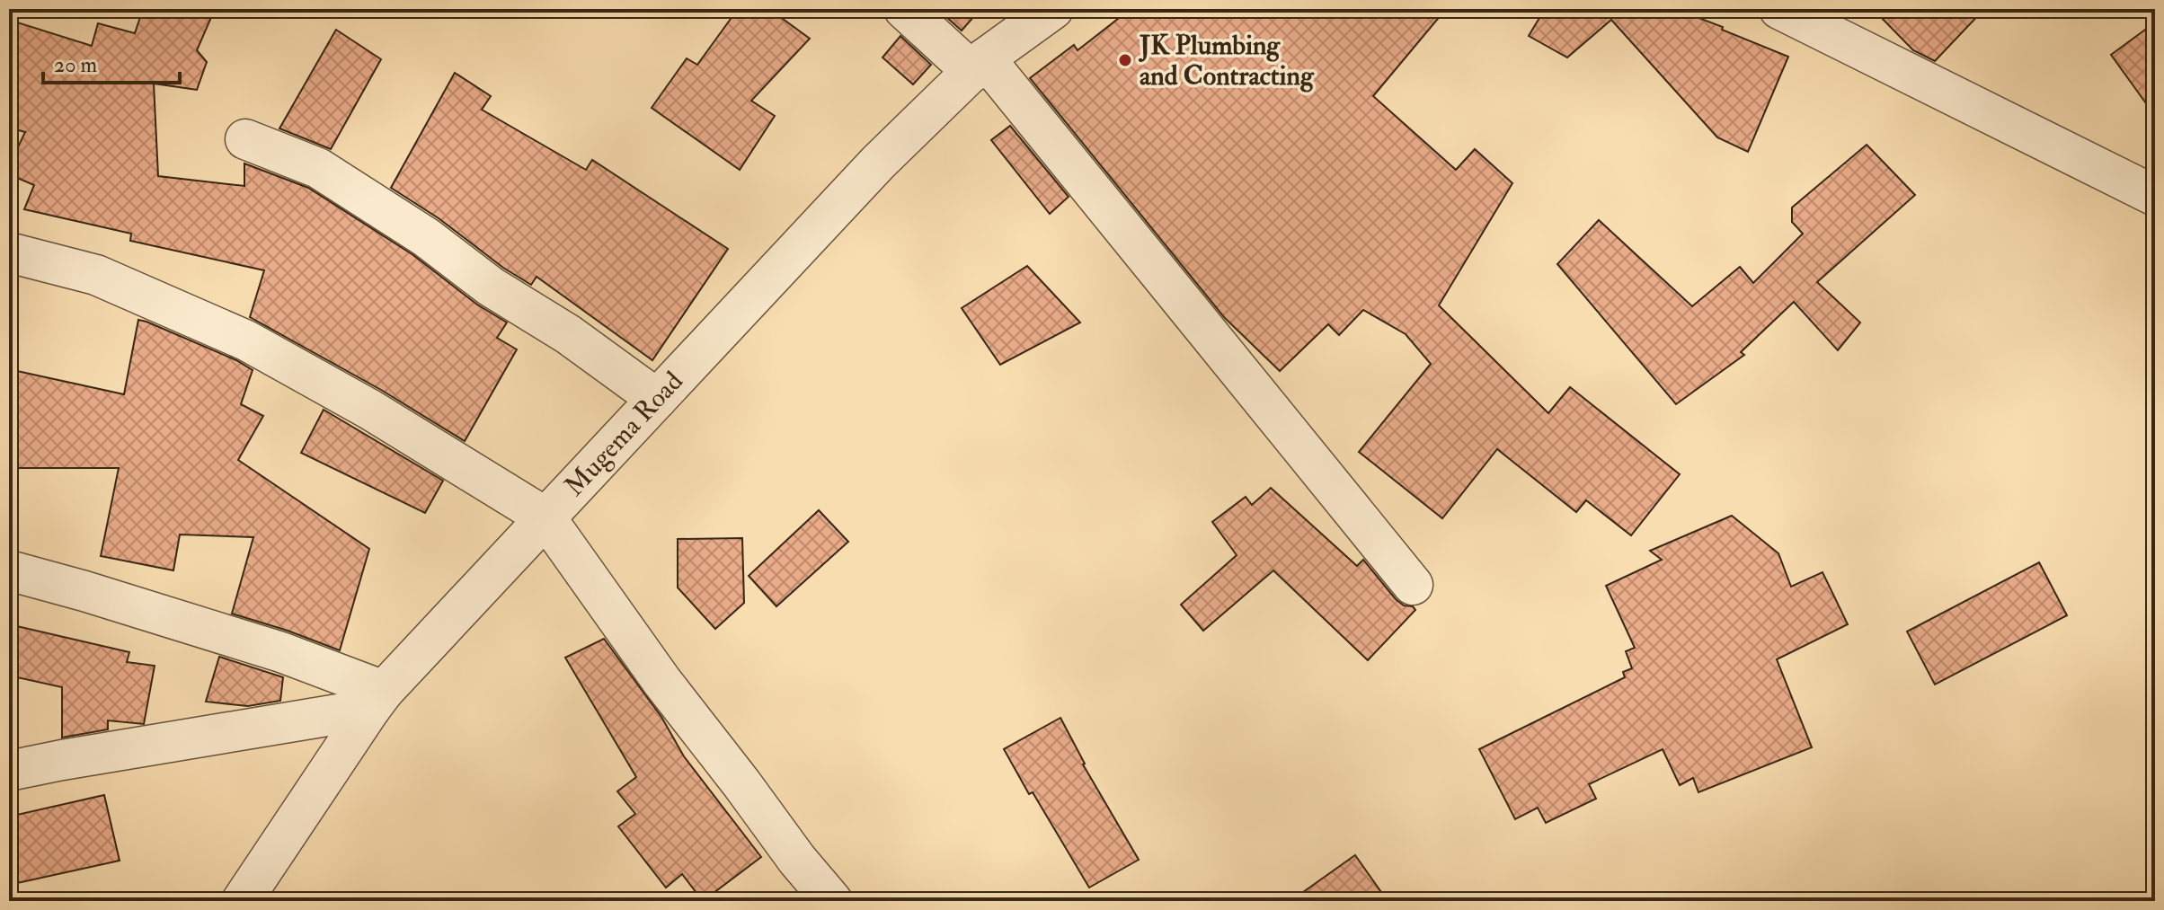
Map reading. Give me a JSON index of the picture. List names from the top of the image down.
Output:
{
  "streets": {
    "street": ["Mugema Road"]
  },
  "places": ["JK Plumbing and Contracting"],
  "scale_bar": "20 m"
}
